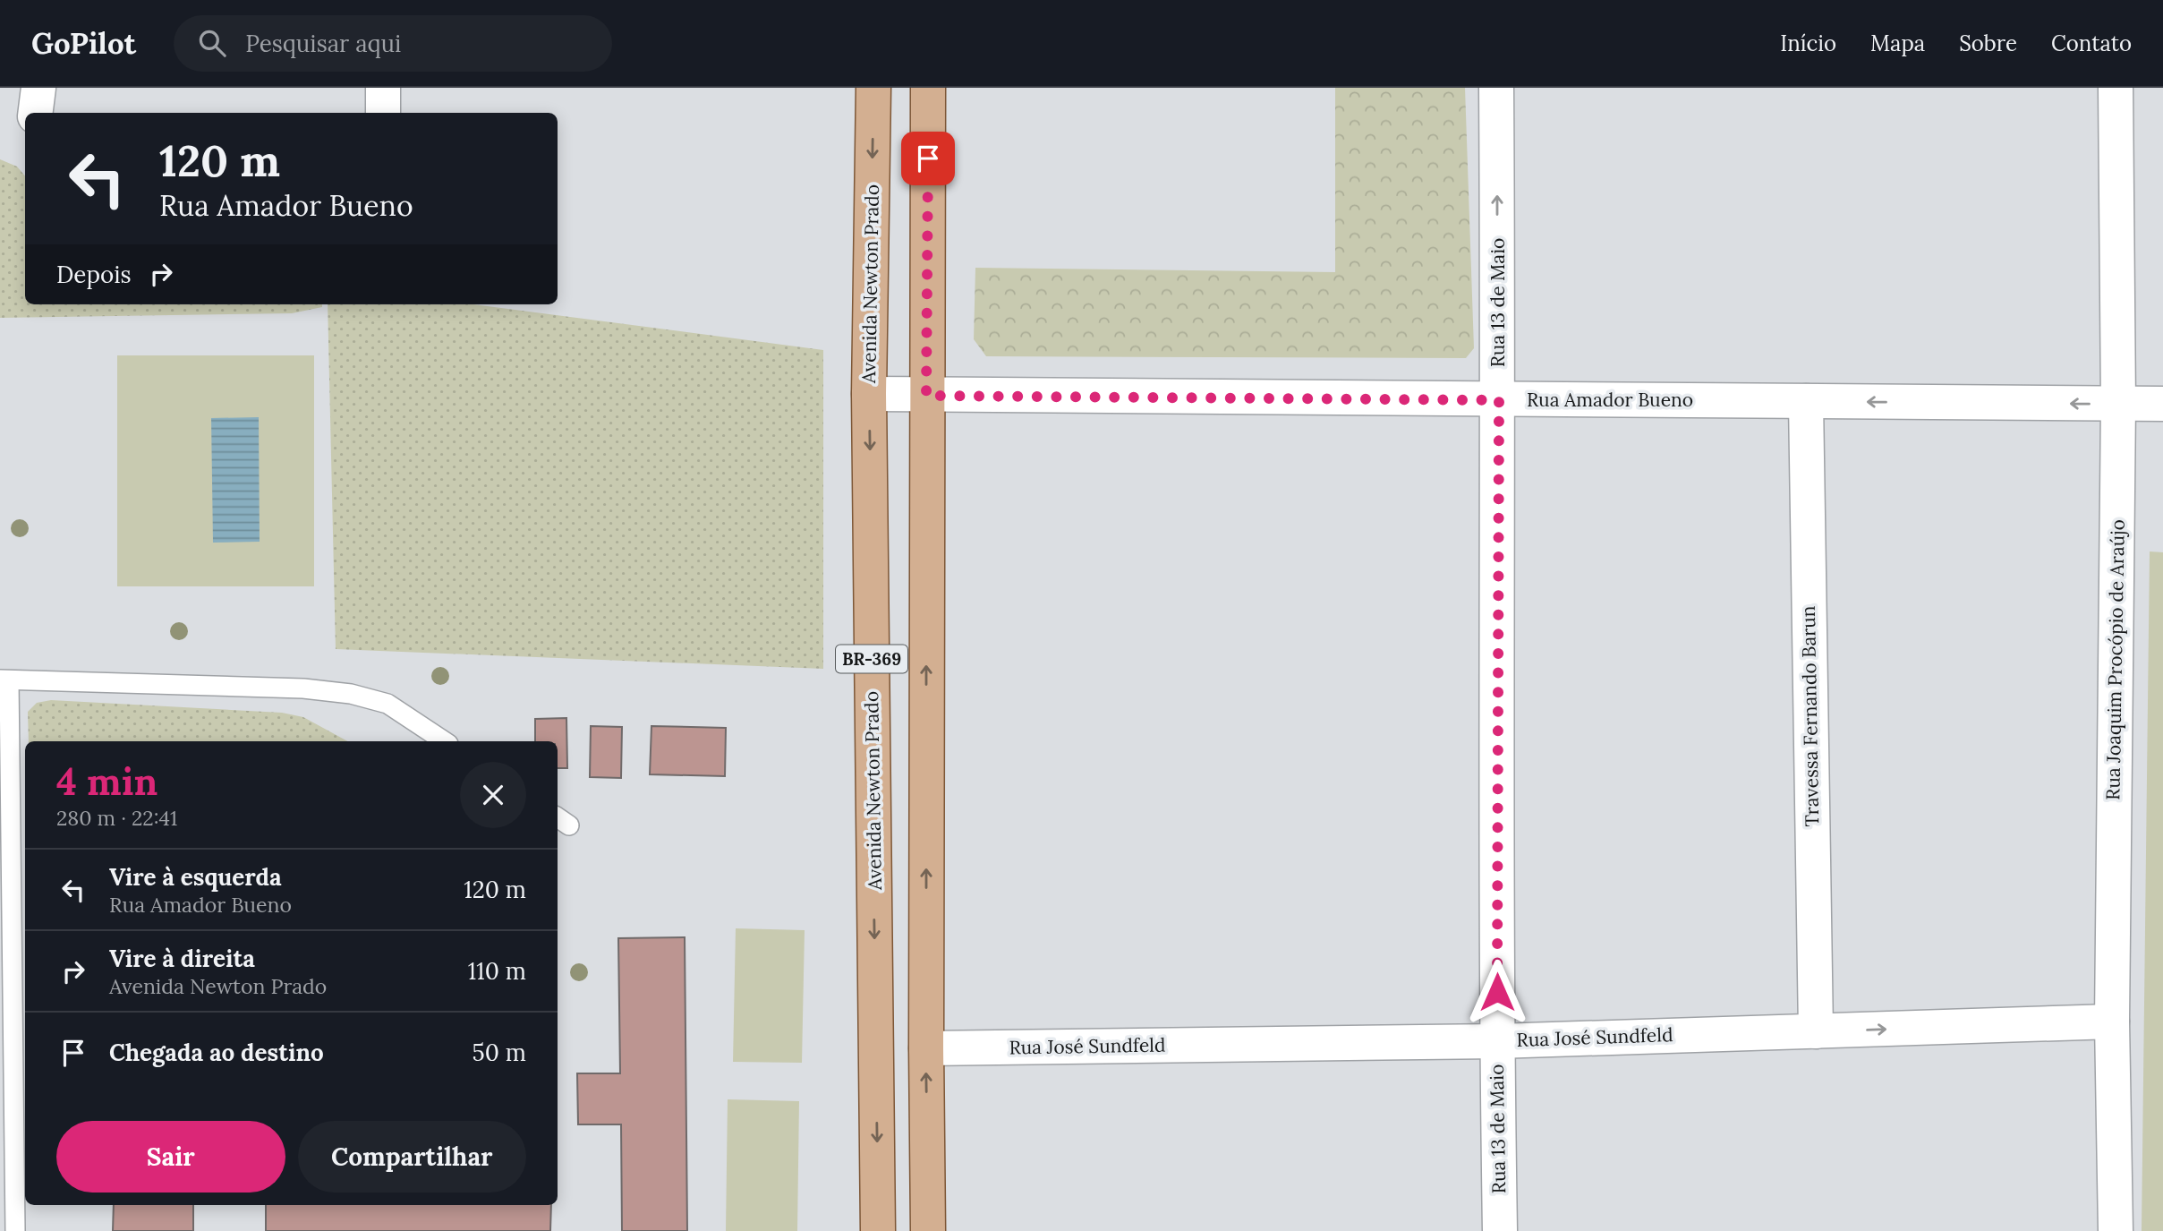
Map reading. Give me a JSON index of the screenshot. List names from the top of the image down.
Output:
{
  "streets": {
    "main road": ["Avenida Newton Prado", "BR-369"],
    "street": [
      "Rua 13 de Maio",
      "Rua Amador Bueno",
      "Rua Joaquim Procópio de Araújo",
      "Travessa Fernando Barun",
      "Rua José Sundfeld"
    ]
  },
  "crossings": [
    ["Avenida Newton Prado", "Rua Amador Bueno"],
    ["Rua 13 de Maio", "Rua Amador Bueno"],
    ["Rua 13 de Maio", "Rua José Sundfeld"],
    ["Rua Amador Bueno", "BR-369"],
    ["Rua Amador Bueno", "Rua Joaquim Procópio de Araújo"],
    ["Rua Amador Bueno", "Travessa Fernando Barun"],
    ["BR-369", "Rua José Sundfeld"],
    ["Rua Joaquim Procópio de Araújo", "Rua José Sundfeld"],
    ["Travessa Fernando Barun", "Rua José Sundfeld"]
  ],
  "page": {
    "header": "GoPilot",
    "search": "Pesquisar aqui",
    "nav": [
      "Início",
      "Mapa",
      "Sobre",
      "Contato"
    ],
    "turn": ["120 m", "Rua Amador Bueno"],
    "then": "Depois",
    "heading": ["4 min", "280 m · 22:41"],
    "list": [
      {
        "name": "Vire à esquerda",
        "note": "Rua Amador Bueno",
        "value": "120 m"
      },
      {
        "name": "Vire à direita",
        "note": "Avenida Newton Prado",
        "value": "110 m"
      },
      {
        "name": "Chegada ao destino",
        "value": "50 m"
      }
    ],
    "buttons": ["Sair", "Compartilhar"]
  }
}
